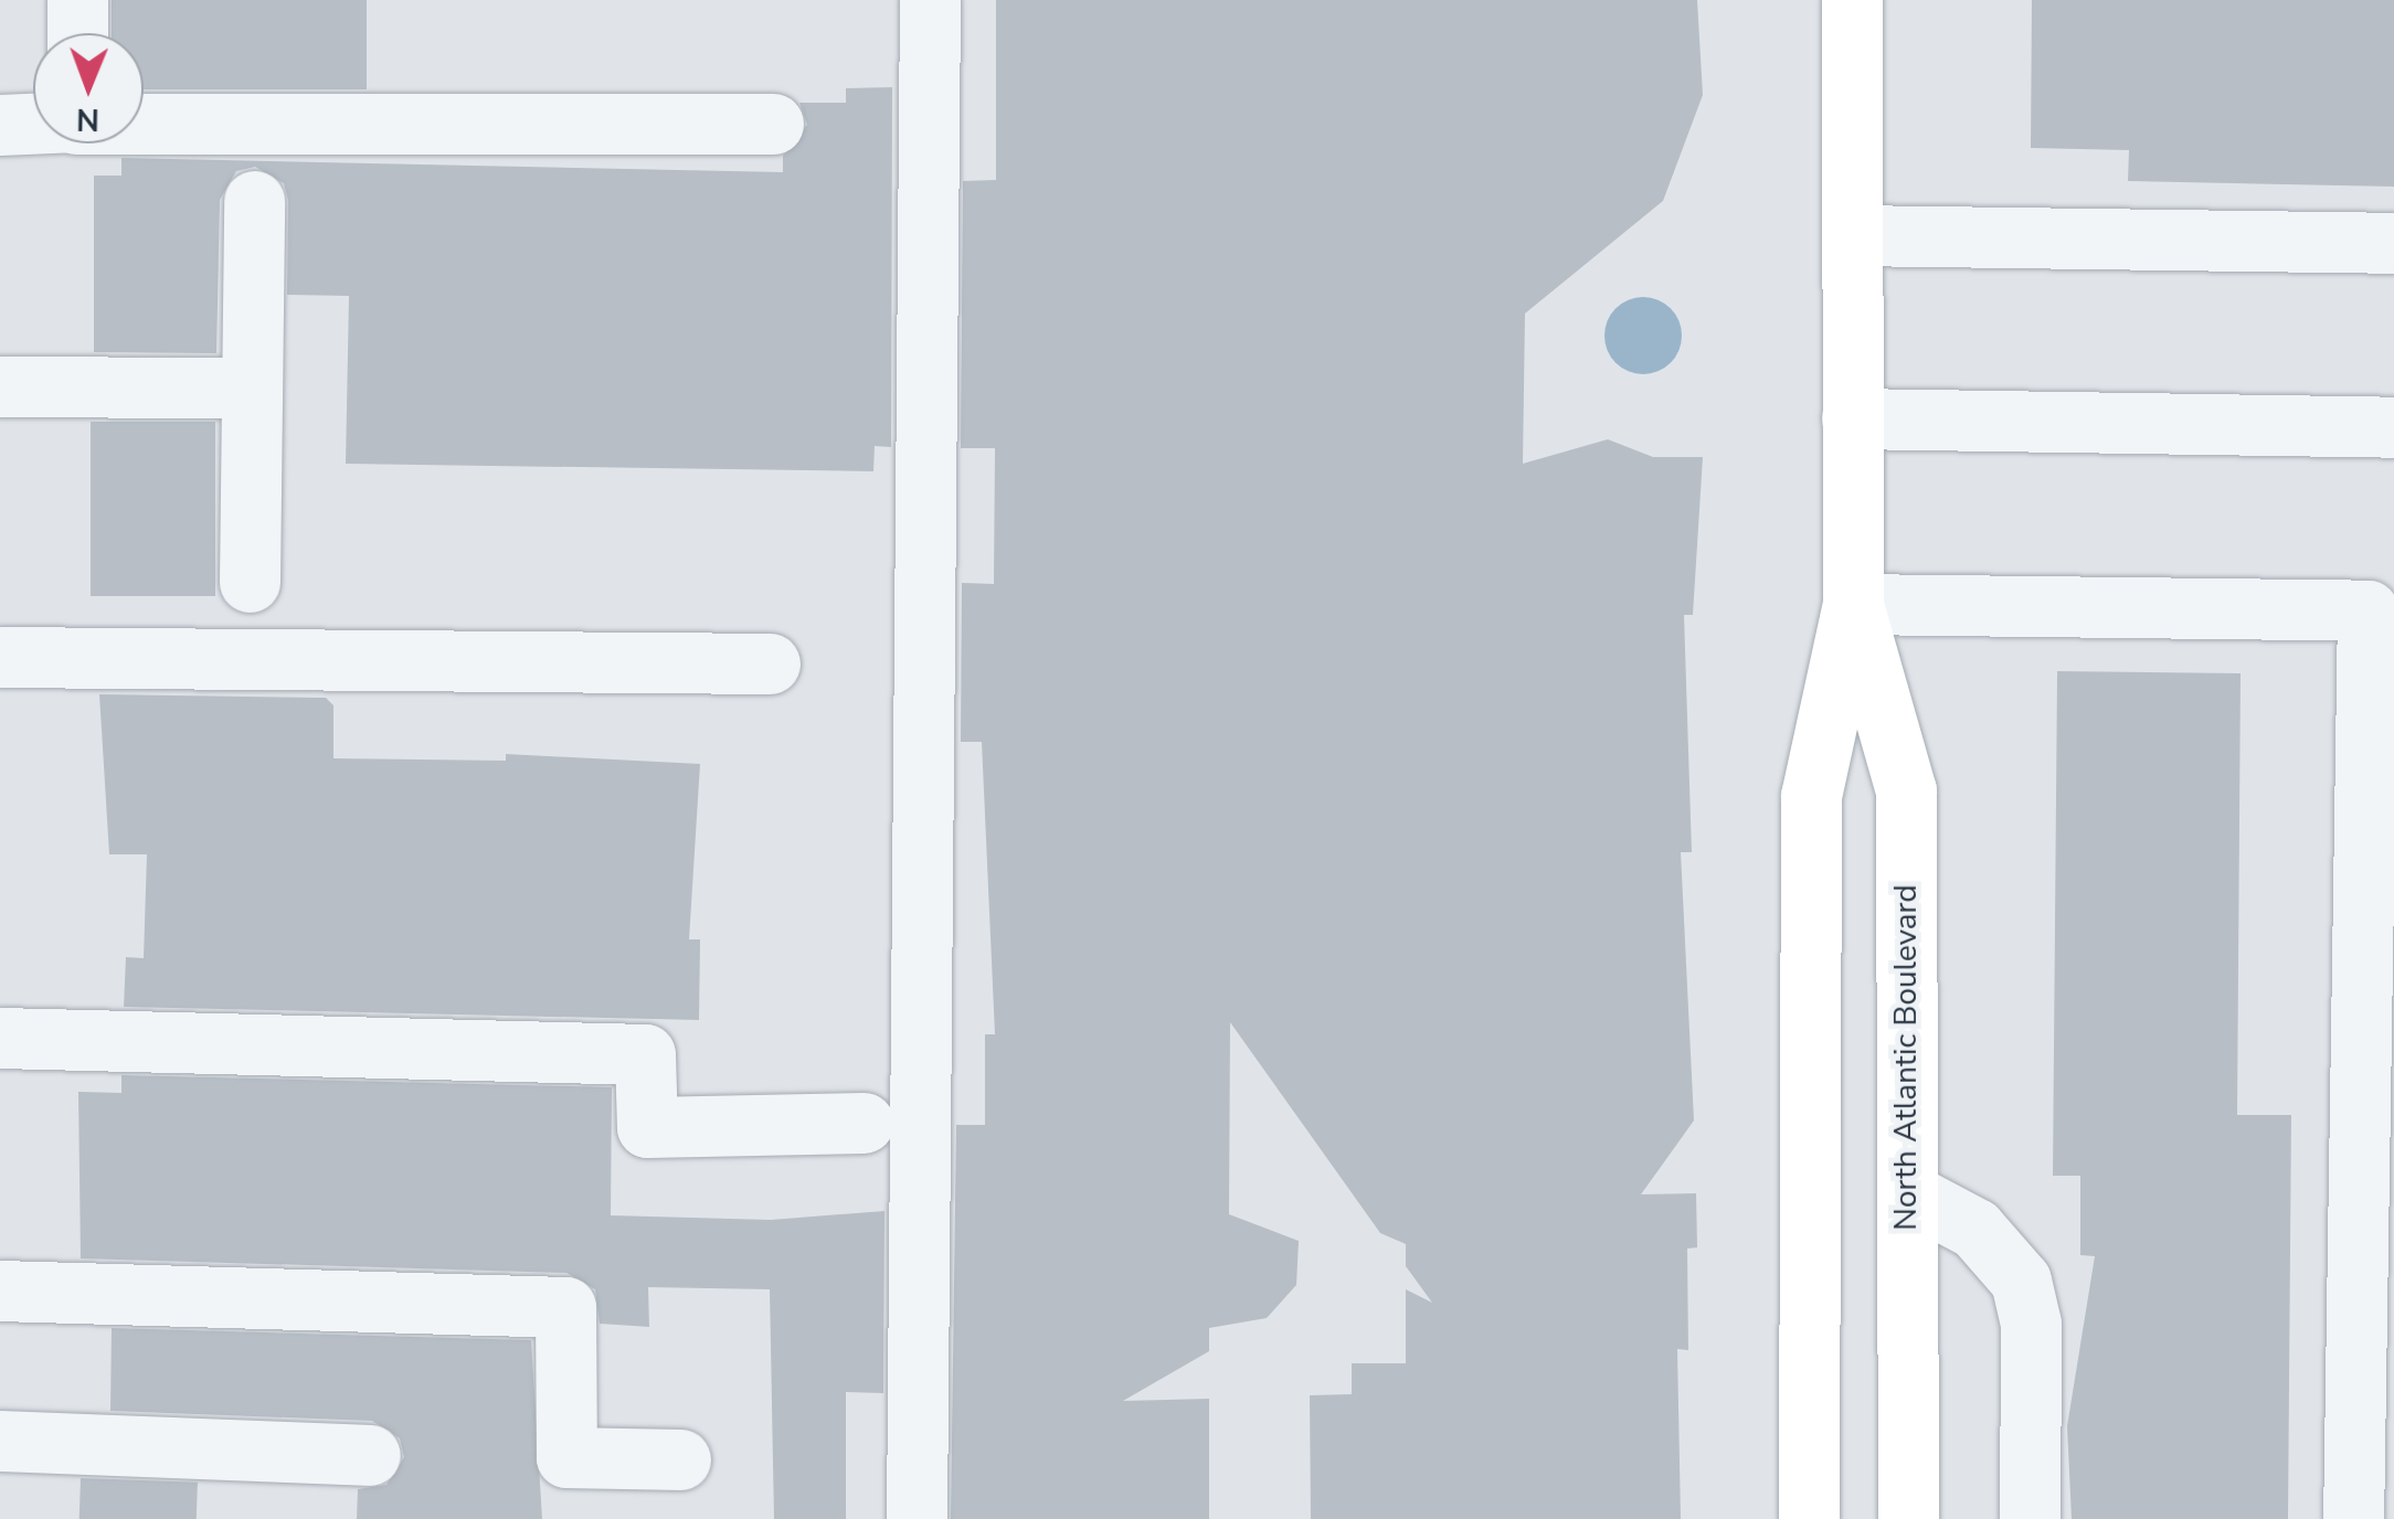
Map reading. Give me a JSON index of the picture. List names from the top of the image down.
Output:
{
  "streets": {
    "main road": ["North Atlantic Boulevard"]
  },
  "north": "bottom"
}
